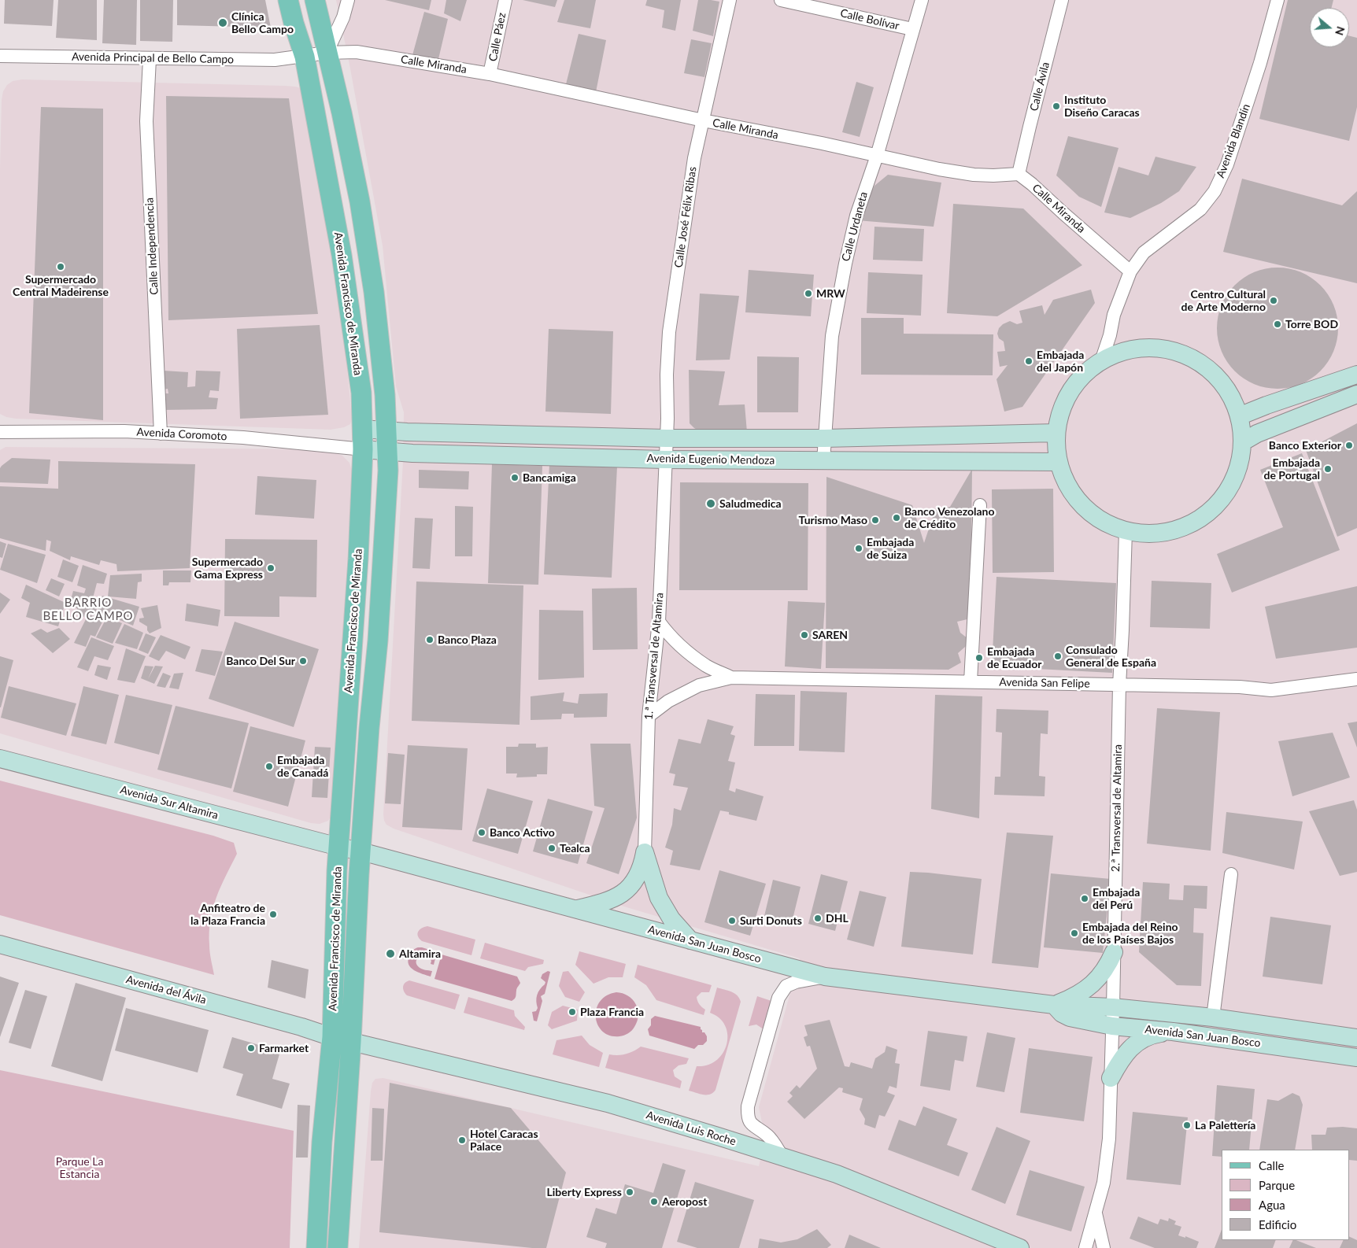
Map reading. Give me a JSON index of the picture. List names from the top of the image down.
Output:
{
  "streets": {
    "main road": [
      "Avenida Francisco de Miranda",
      "Avenida Eugenio Mendoza",
      "Avenida Sur Altamira",
      "Avenida San Juan Bosco",
      "Avenida del Ávila",
      "Avenida Luis Roche"
    ],
    "street": [
      "Calle Bolívar",
      "Calle Páez",
      "Avenida Principal de Bello Campo",
      "Calle Miranda",
      "Calle Ávila",
      "Avenida Blandín",
      "Calle José Félix Ribas",
      "Calle Urdaneta",
      "Calle Independencia",
      "Avenida Coromoto",
      "1.ª Transversal de Altamira",
      "Avenida San Felipe",
      "2.ª Transversal de Altamira"
    ]
  },
  "crossings": [
    ["Calle Bolívar", "Calle Urdaneta"],
    ["Calle Páez", "Calle Miranda"],
    ["Avenida Principal de Bello Campo", "Calle Miranda"],
    ["Avenida Principal de Bello Campo", "Calle Independencia"],
    ["Avenida Principal de Bello Campo", "Avenida Francisco de Miranda"],
    ["Calle Miranda", "Calle Ávila"],
    ["Calle Miranda", "Avenida Blandín"],
    ["Calle Miranda", "Calle José Félix Ribas"],
    ["Calle Miranda", "Calle Urdaneta"],
    ["Calle Miranda", "Avenida Francisco de Miranda"],
    ["Calle José Félix Ribas", "Avenida Eugenio Mendoza"],
    ["Calle José Félix Ribas", "1.ª Transversal de Altamira"],
    ["Calle Urdaneta", "Avenida Eugenio Mendoza"],
    ["Calle Independencia", "Avenida Coromoto"],
    ["Avenida Francisco de Miranda", "Avenida Coromoto"],
    ["Avenida Francisco de Miranda", "Avenida Eugenio Mendoza"],
    ["Avenida Francisco de Miranda", "Avenida Sur Altamira"],
    ["Avenida Francisco de Miranda", "Avenida San Juan Bosco"],
    ["Avenida Francisco de Miranda", "Avenida del Ávila"],
    ["Avenida Francisco de Miranda", "Avenida Luis Roche"],
    ["Avenida Coromoto", "Avenida Eugenio Mendoza"],
    ["Avenida Eugenio Mendoza", "1.ª Transversal de Altamira"],
    ["1.ª Transversal de Altamira", "Avenida San Felipe"],
    ["Avenida San Felipe", "2.ª Transversal de Altamira"],
    ["Avenida Sur Altamira", "Avenida San Juan Bosco"],
    ["2.ª Transversal de Altamira", "Avenida San Juan Bosco"],
    ["Avenida del Ávila", "Avenida Luis Roche"]
  ],
  "districts": ["BARRIO BELLO CAMPO"],
  "parks": ["Parque La Estancia"],
  "places": [
    "Clínica Bello Campo",
    "Instituto Diseño Caracas",
    "Supermercado Central Madeirense",
    "MRW",
    "Centro Cultural de Arte Moderno",
    "Torre BOD",
    "Embajada del Japón",
    "Banco Exterior",
    "Embajada de Portugal",
    "Bancamiga",
    "Saludmedica",
    "Banco Venezolano de Crédito",
    "Turismo Maso",
    "Embajada de Suiza",
    "Supermercado Gama Express",
    "SAREN",
    "Banco Plaza",
    "Consulado General de España",
    "Embajada de Ecuador",
    "Banco Del Sur",
    "Embajada de Canadá",
    "Banco Activo",
    "Tealca",
    "Embajada del Perú",
    "Anfiteatro de la Plaza Francia",
    "DHL",
    "Surti Donuts",
    "Embajada del Reino de los Países Bajos",
    "Altamira",
    "Plaza Francia",
    "Farmarket",
    "La Palettería",
    "Hotel Caracas Palace",
    "Liberty Express",
    "Aeropost"
  ],
  "legend": [
    "Calle",
    "Parque",
    "Agua",
    "Edificio"
  ],
  "north": "right"
}
